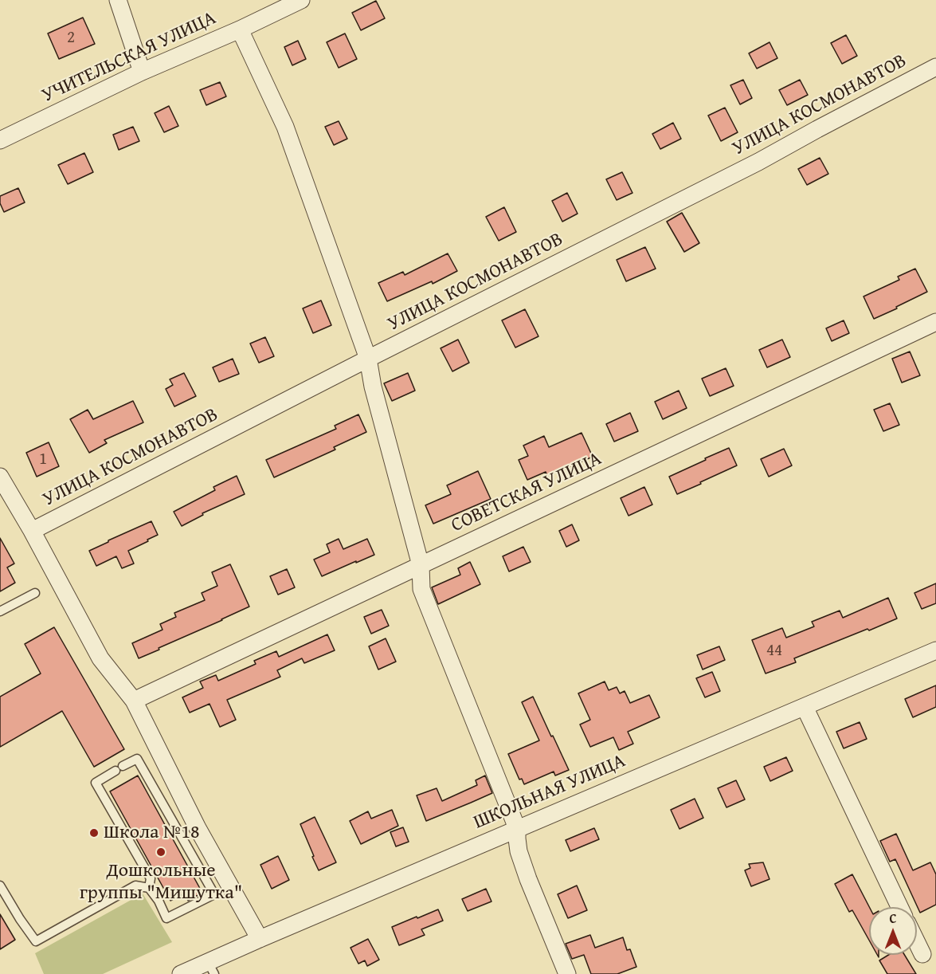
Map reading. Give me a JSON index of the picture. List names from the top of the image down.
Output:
{
  "streets": {
    "street": [
      "УЧИТЕЛЬСКАЯ УЛИЦА",
      "УЛИЦА КОСМОНАВТОВ",
      "СОВЕТСКАЯ УЛИЦА",
      "ШКОЛЬНАЯ УЛИЦА"
    ]
  },
  "places": ["Школа №18", "Дошкольные группы \"Мишутка\""],
  "house_numbers": ["2", "1", "44"],
  "north": "top"
}
